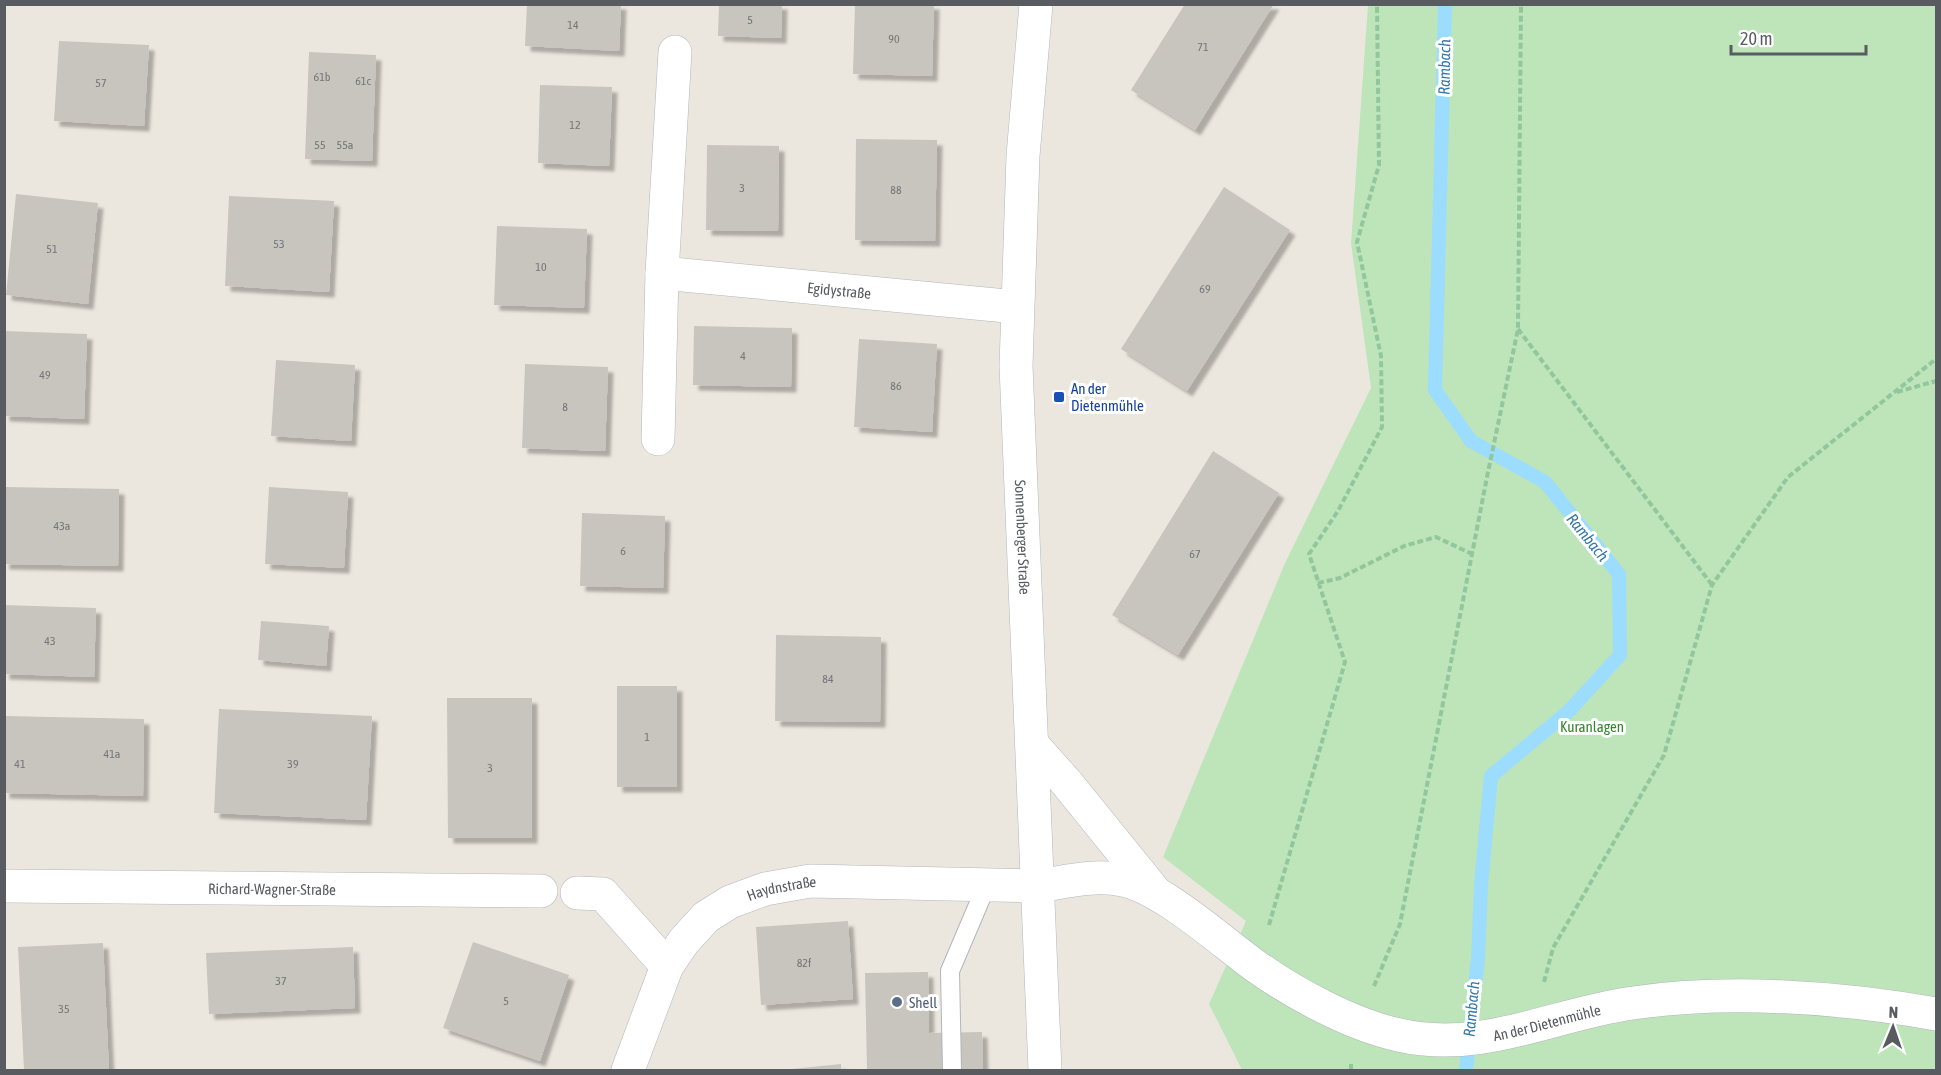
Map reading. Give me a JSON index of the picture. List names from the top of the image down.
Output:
{
  "streets": {
    "street": [
      "Egidystraße",
      "Sonnenberger Straße",
      "Richard-Wagner-Straße",
      "Haydnstraße",
      "An der Dietenmühle"
    ]
  },
  "crossings": [
    ["Egidystraße", "Sonnenberger Straße"],
    ["Sonnenberger Straße", "Haydnstraße"],
    ["Sonnenberger Straße", "An der Dietenmühle"],
    ["Haydnstraße", "An der Dietenmühle"]
  ],
  "water": ["Rambach"],
  "parks": ["Kuranlagen"],
  "places": {
    "transit": ["An der Dietenmühle"],
    "other": ["Shell"]
  },
  "house_numbers": [
    "5",
    "14",
    "90",
    "71",
    "61b",
    "61c",
    "57",
    "12",
    "55",
    "55a",
    "3",
    "88",
    "53",
    "51",
    "10",
    "69",
    "4",
    "49",
    "86",
    "8",
    "43a",
    "6",
    "67",
    "43",
    "84",
    "1",
    "41a",
    "41",
    "39",
    "3",
    "82f",
    "37",
    "5",
    "35"
  ],
  "scale_bar": "20 m",
  "north": "top"
}
